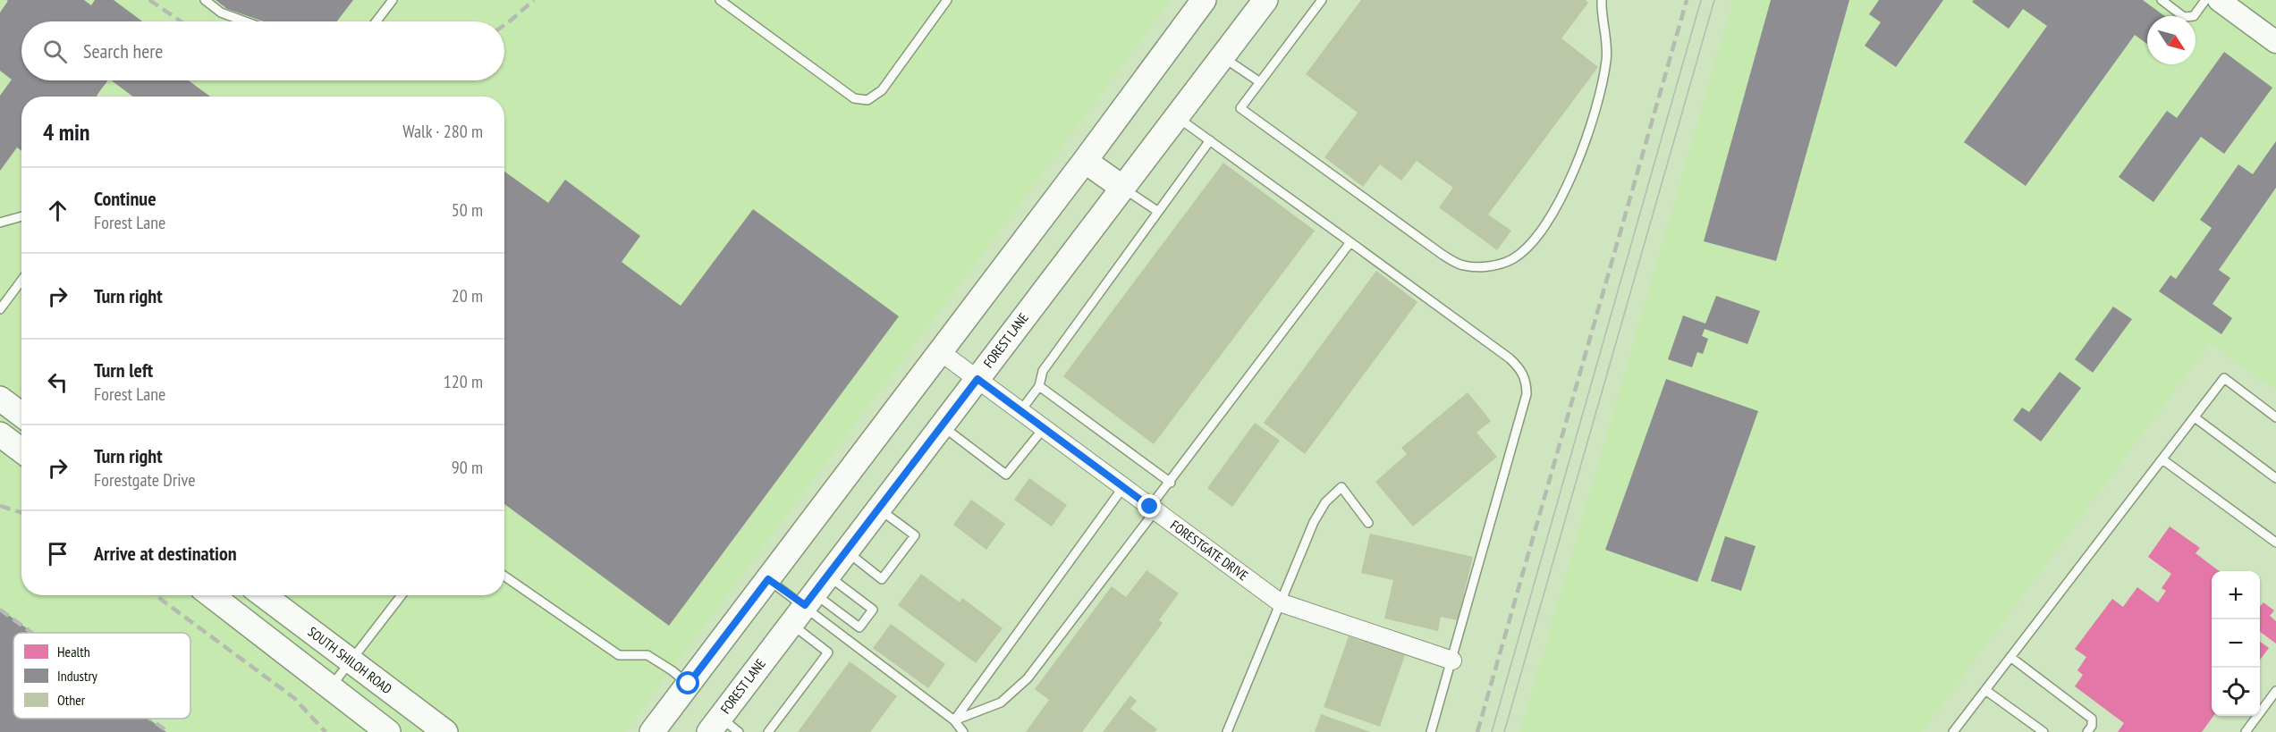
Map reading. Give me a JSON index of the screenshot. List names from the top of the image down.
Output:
{
  "streets": {
    "main road": ["FOREST LANE", "SOUTH SHILOH ROAD"],
    "street": ["FORESTGATE DRIVE"]
  },
  "crossings": [
    ["FOREST LANE", "FORESTGATE DRIVE"]
  ],
  "legend": ["Health", "Industry", "Other"],
  "north": "bottom right",
  "page": {
    "search": "Search here",
    "heading": ["4 min", "Walk · 280 m"],
    "list": [
      ["Continue", "Forest Lane", "50 m"],
      ["Turn right", "20 m"],
      ["Turn left", "Forest Lane", "120 m"],
      ["Turn right", "Forestgate Drive", "90 m"],
      "Arrive at destination"
    ],
    "map_buttons": ["+", "−"]
  }
}
